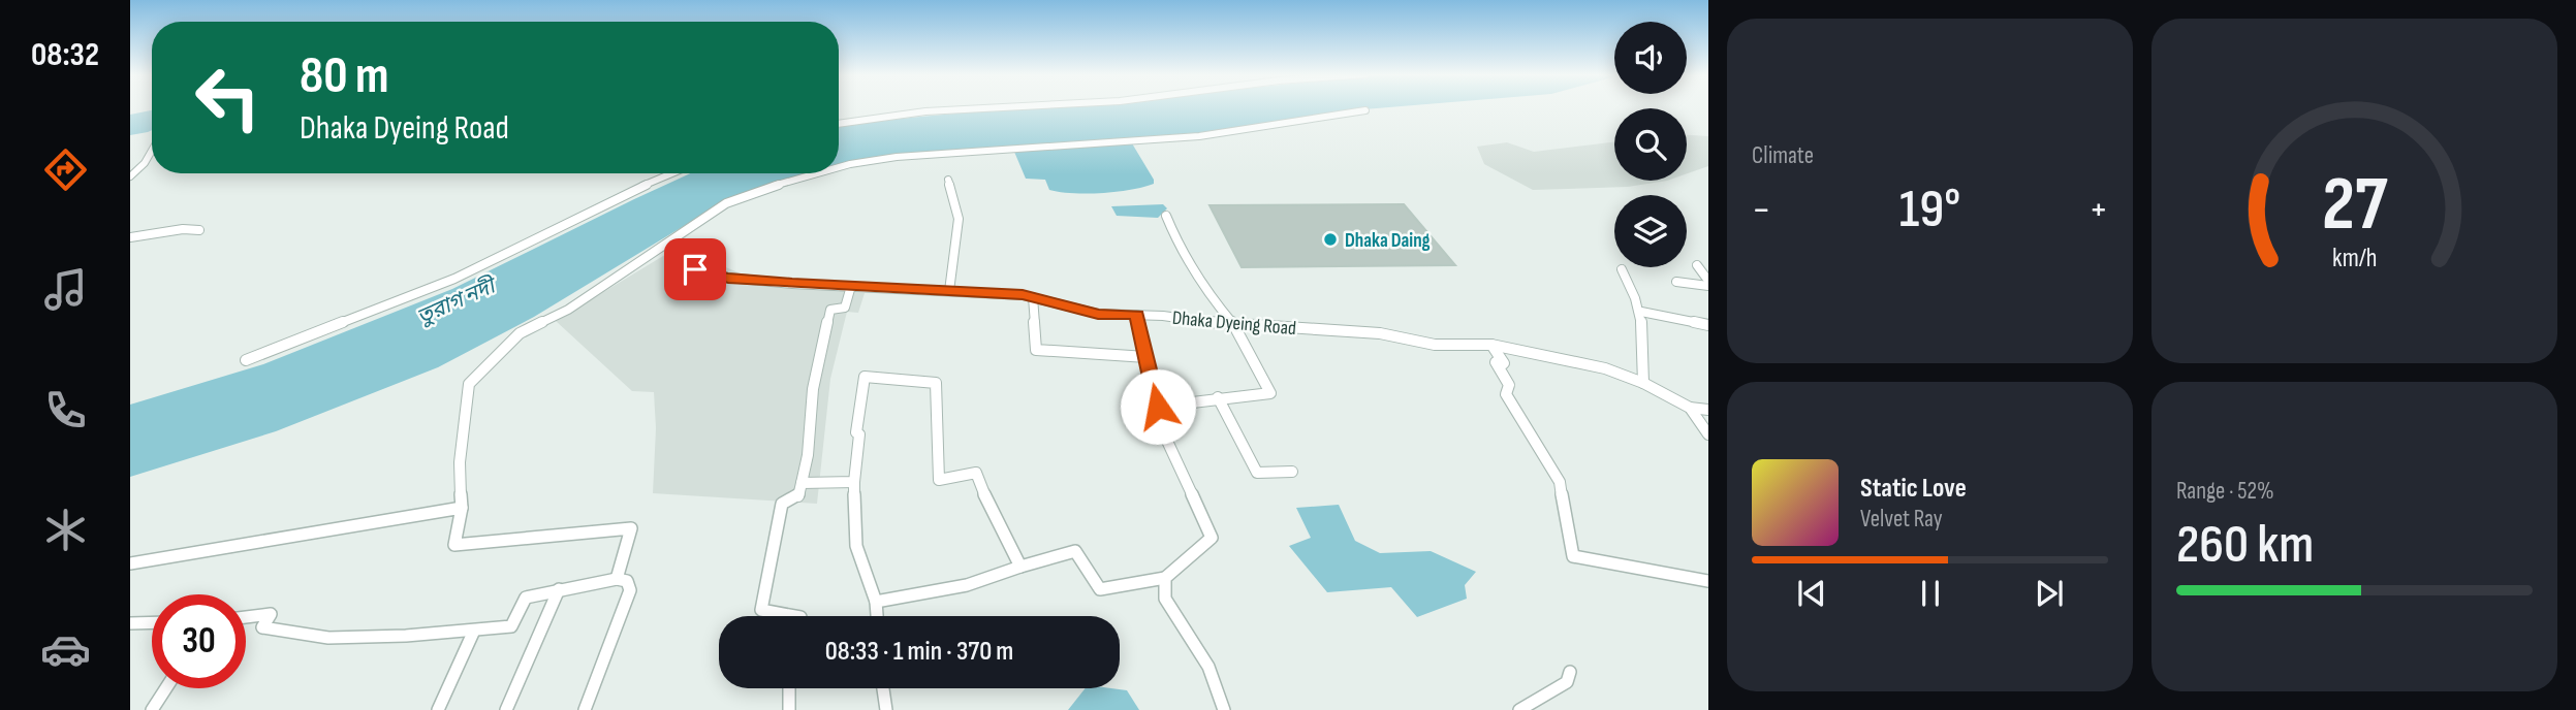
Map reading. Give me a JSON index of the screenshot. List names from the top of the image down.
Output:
{
  "streets": {
    "street": ["Dhaka Dyeing Road"]
  },
  "water": ["তুরাগ নদী"],
  "places": ["Dhaka Daing"],
  "page": {
    "tabs": "08:32",
    "tile": [
      "Climate",
      ["Range · 52%", "260 km"]
    ],
    "turn": ["80 m", "Dhaka Dyeing Road"],
    "heat": ["−", "19°", "+"],
    "song": ["Static Love", "Velvet Ray"],
    "limit": "30",
    "trip": "08:33 · 1 min · 370 m",
    "gauge": ["27", "km/h"]
  }
}
